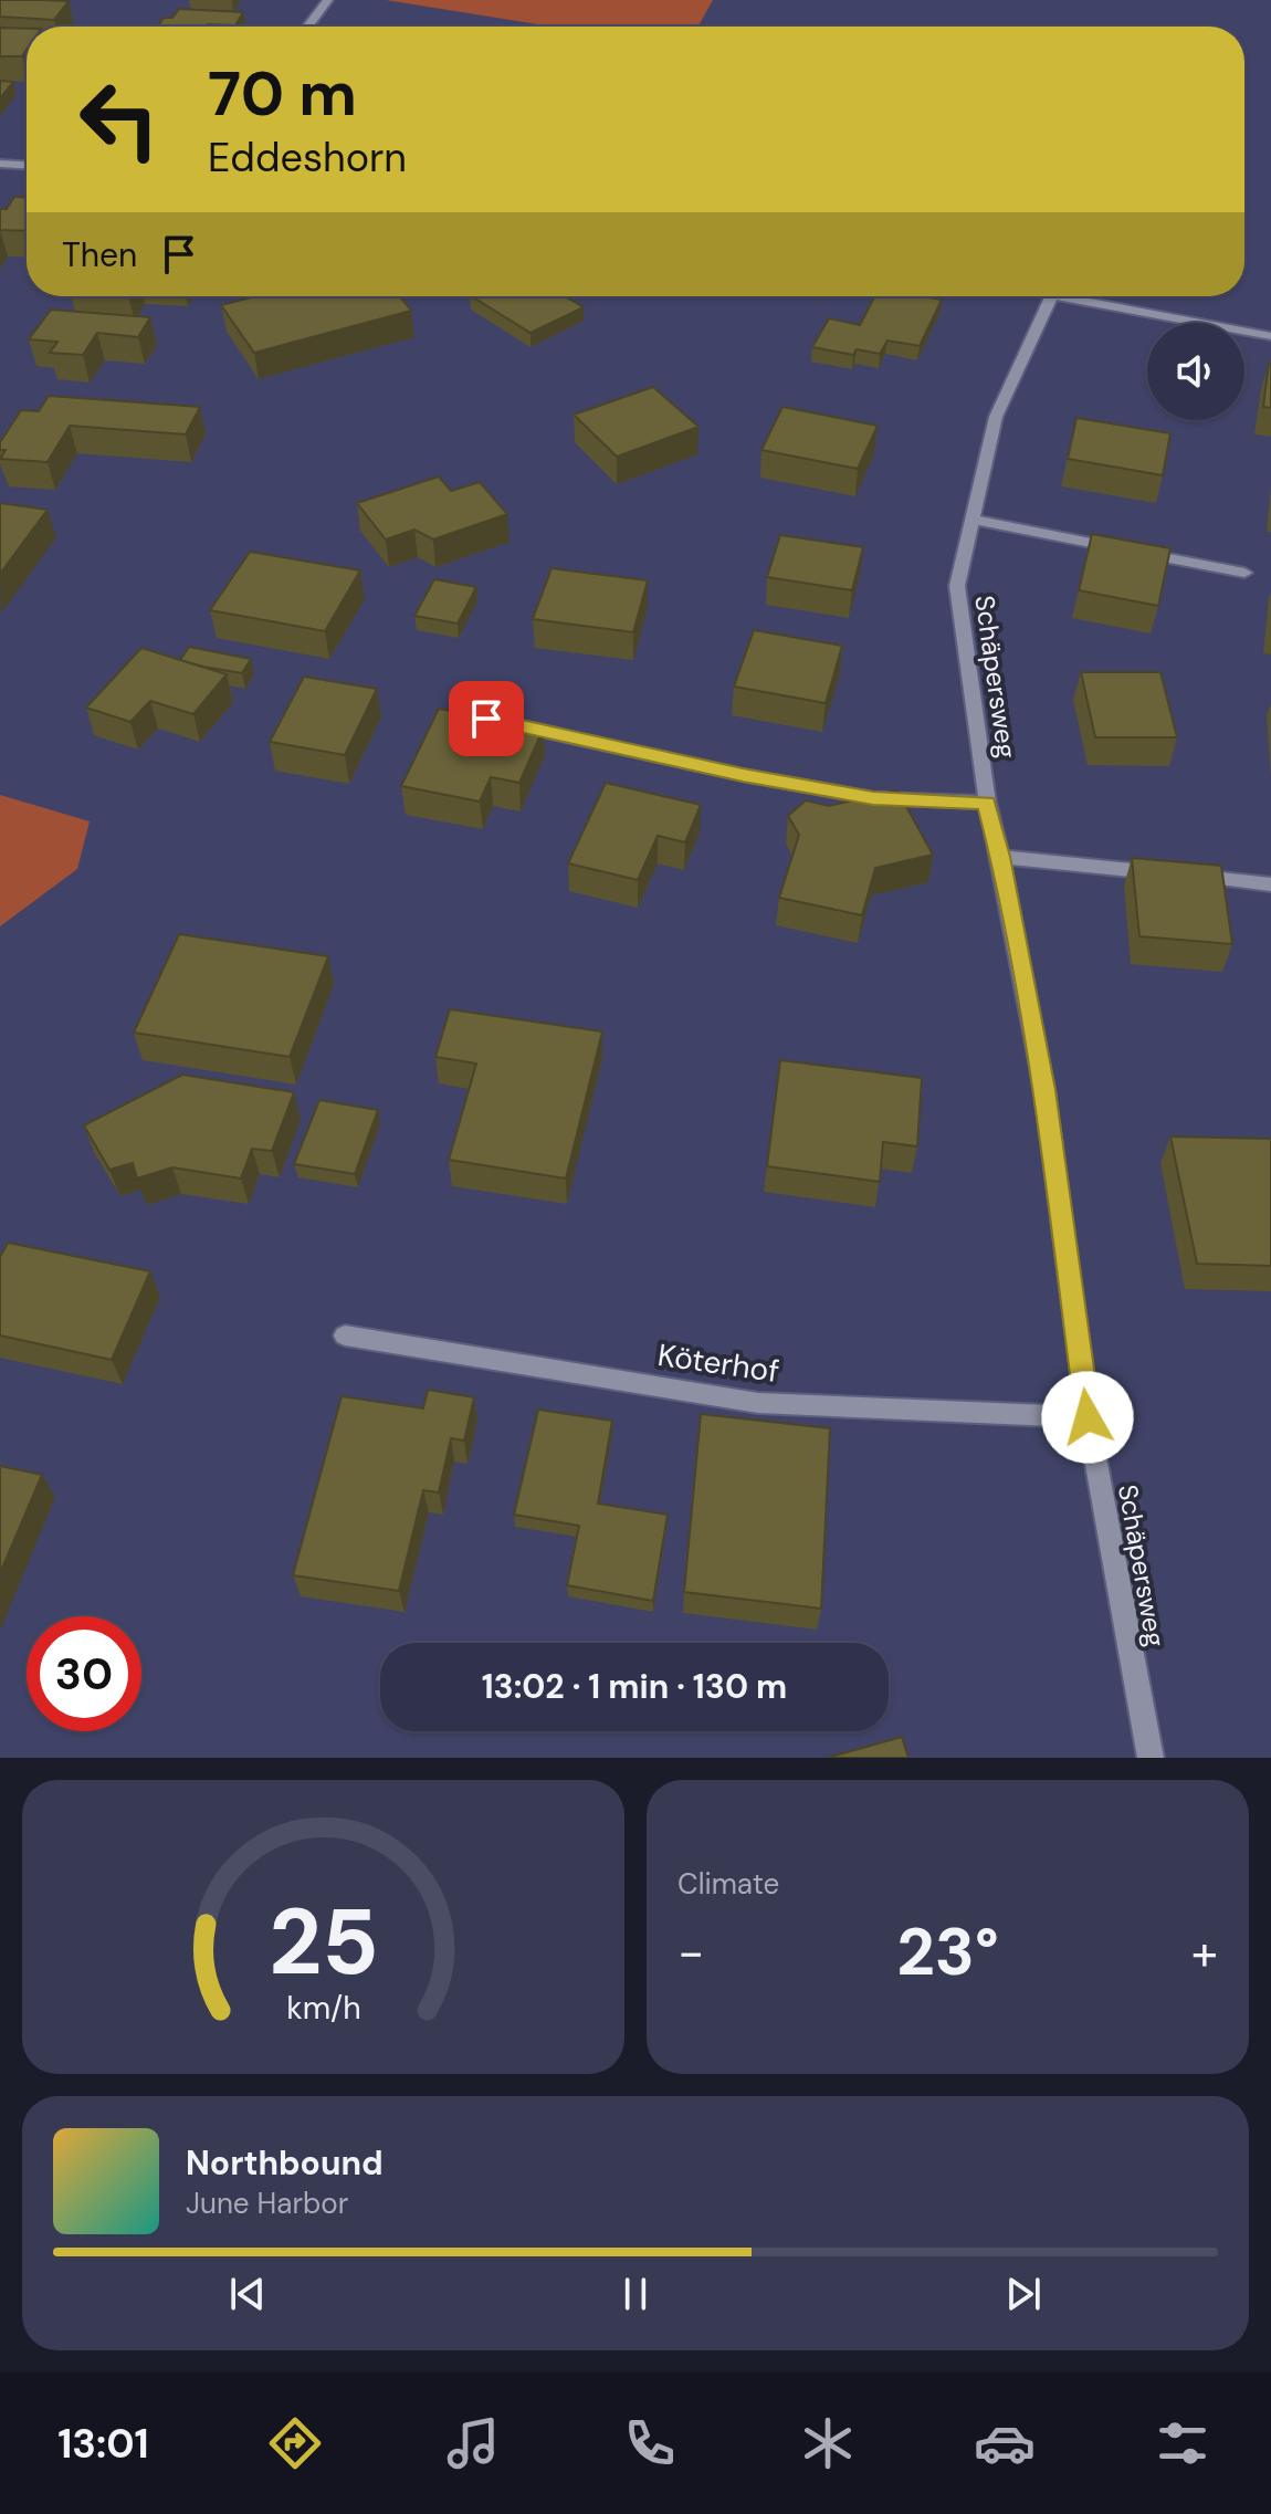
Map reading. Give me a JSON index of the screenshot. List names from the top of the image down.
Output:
{
  "streets": {
    "street": ["Schäpersweg", "Köterhof"]
  },
  "crossings": [
    ["Schäpersweg", "Köterhof"]
  ],
  "page": {
    "turn": ["70 m", "Eddeshorn"],
    "then": "Then",
    "limit": "30",
    "trip": "13:02 · 1 min · 130 m",
    "tile": "Climate",
    "heat": ["−", "23°", "+"],
    "song": ["Northbound", "June Harbor"],
    "tabs": "13:01",
    "gauge": ["25", "km/h"]
  }
}
